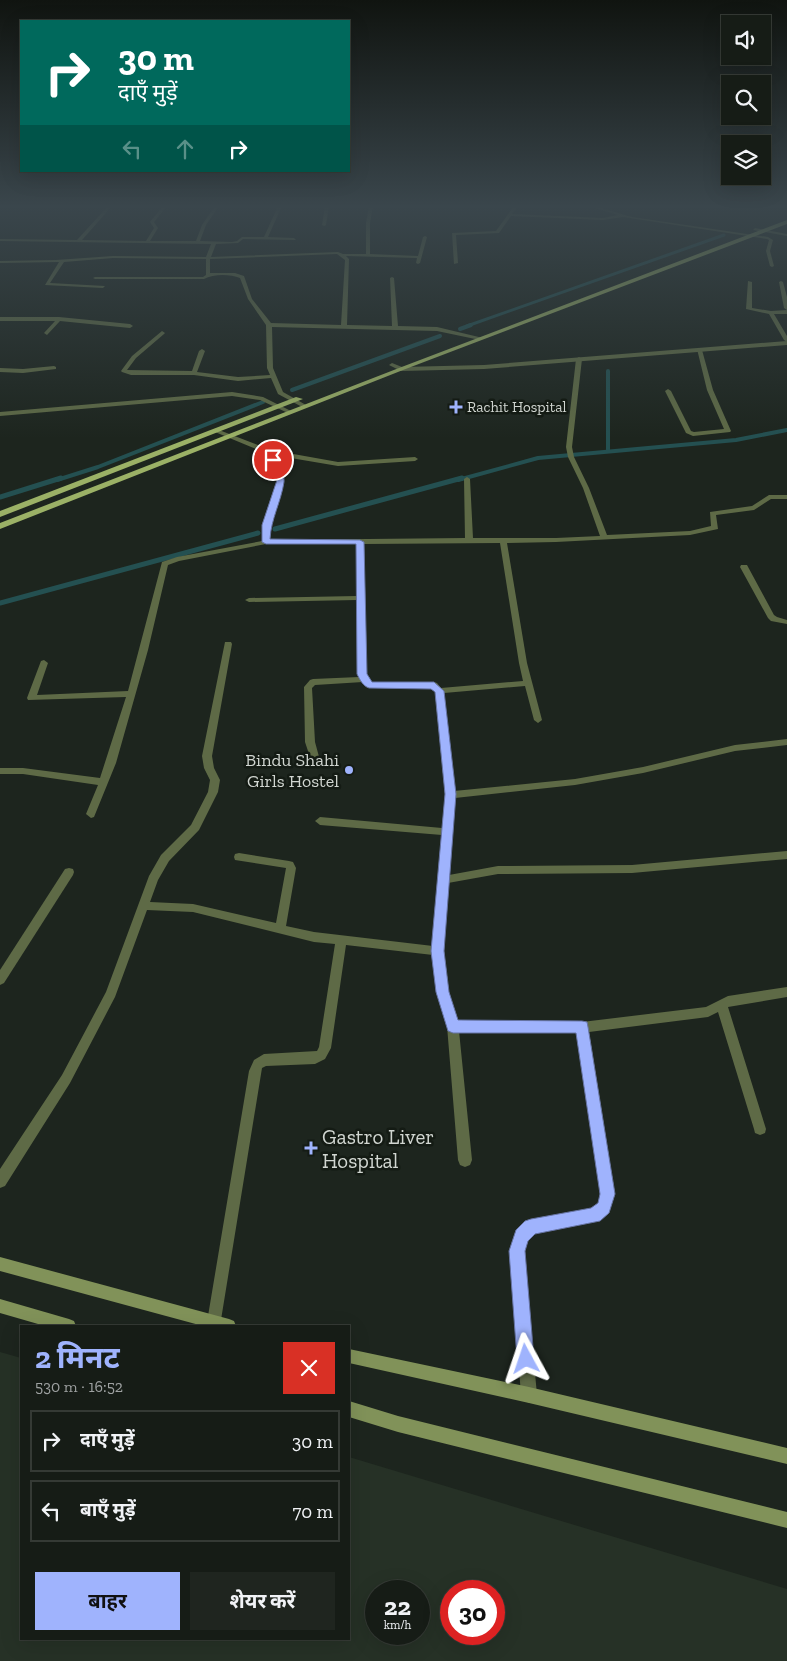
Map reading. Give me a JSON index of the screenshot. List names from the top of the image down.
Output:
{
  "places": {
    "health": ["Rachit Hospital", "Gastro Liver Hospital"],
    "other": ["Bindu Shahi Girls Hostel"]
  },
  "page": {
    "turn": ["30 m", "दाएँ मुड़ें"],
    "heading": ["2 मिनट", "530 m · 16:52"],
    "list": [
      {
        "name": "दाएँ मुड़ें",
        "value": "30 m"
      },
      {
        "name": "बाएँ मुड़ें",
        "value": "70 m"
      }
    ],
    "buttons": ["बाहर", "शेयर करें"],
    "speed": "22 km/h",
    "limit": "30"
  }
}
